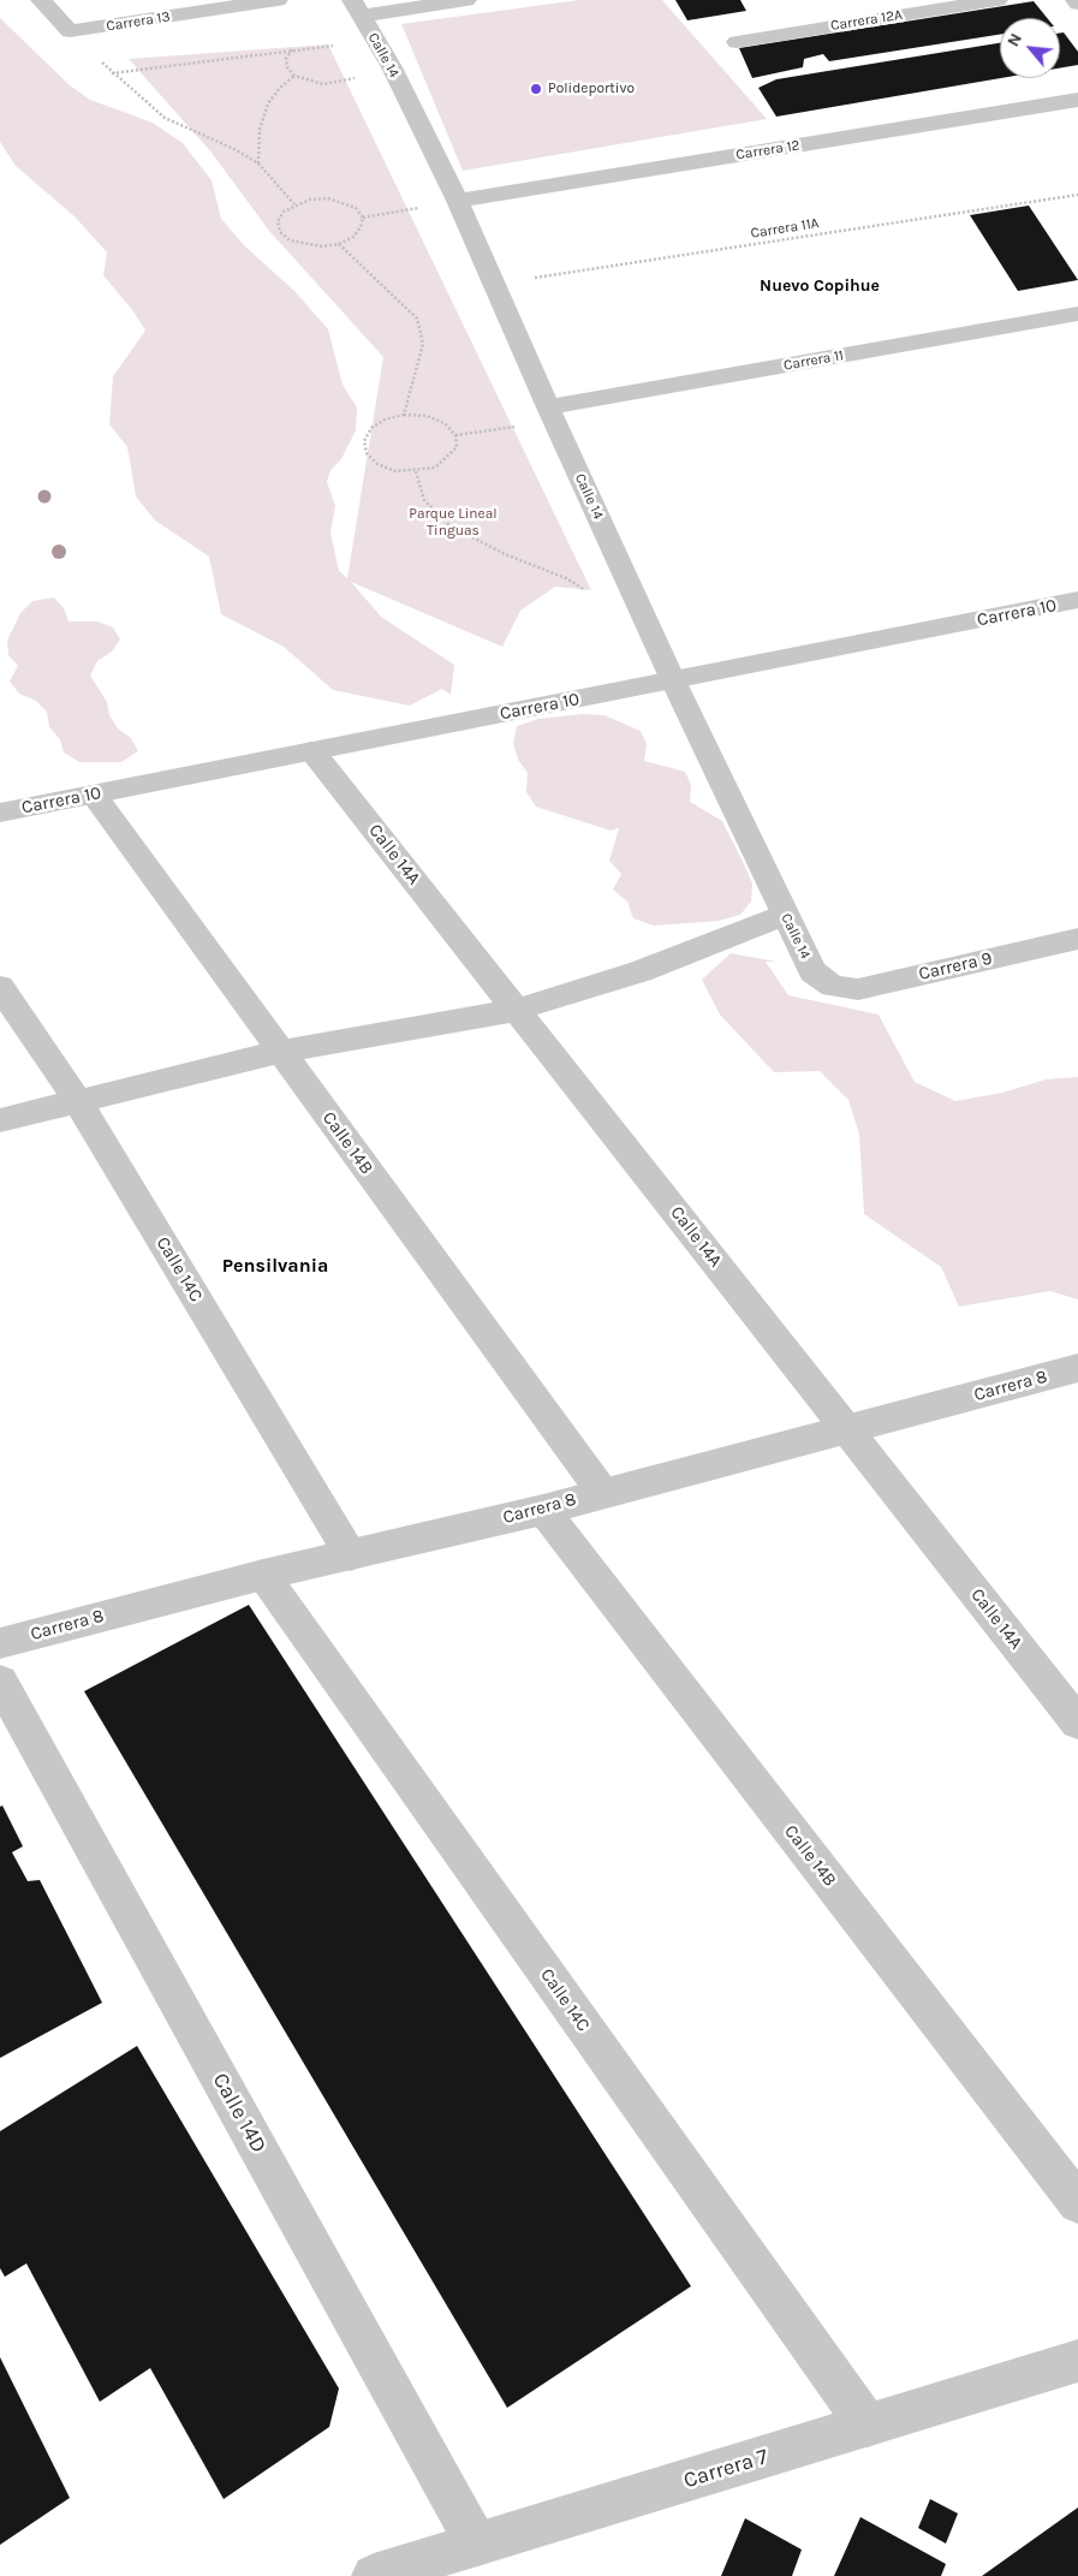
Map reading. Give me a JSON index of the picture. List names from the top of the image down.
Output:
{
  "streets": {
    "street": [
      "Carrera 12A",
      "Carrera 13",
      "Calle 14",
      "Carrera 12",
      "Carrera 11",
      "Carrera 10",
      "Calle 14A",
      "Carrera 9",
      "Calle 14B",
      "Calle 14C",
      "Carrera 8",
      "Calle 14D",
      "Carrera 7"
    ],
    "path": ["Carrera 11A"]
  },
  "crossings": [
    ["Calle 14", "Carrera 12"],
    ["Calle 14", "Carrera 11A"],
    ["Calle 14", "Carrera 11"],
    ["Calle 14", "Carrera 10"],
    ["Calle 14", "Carrera 9"],
    ["Carrera 10", "Calle 14A"],
    ["Carrera 10", "Calle 14B"],
    ["Calle 14A", "Carrera 8"],
    ["Calle 14B", "Carrera 8"],
    ["Calle 14C", "Carrera 8"],
    ["Calle 14C", "Carrera 7"],
    ["Calle 14D", "Carrera 7"]
  ],
  "districts": ["Nuevo Copihue", "Pensilvania"],
  "parks": ["Parque Lineal Tinguas"],
  "places": ["Polideportivo"],
  "north": "top left"
}
